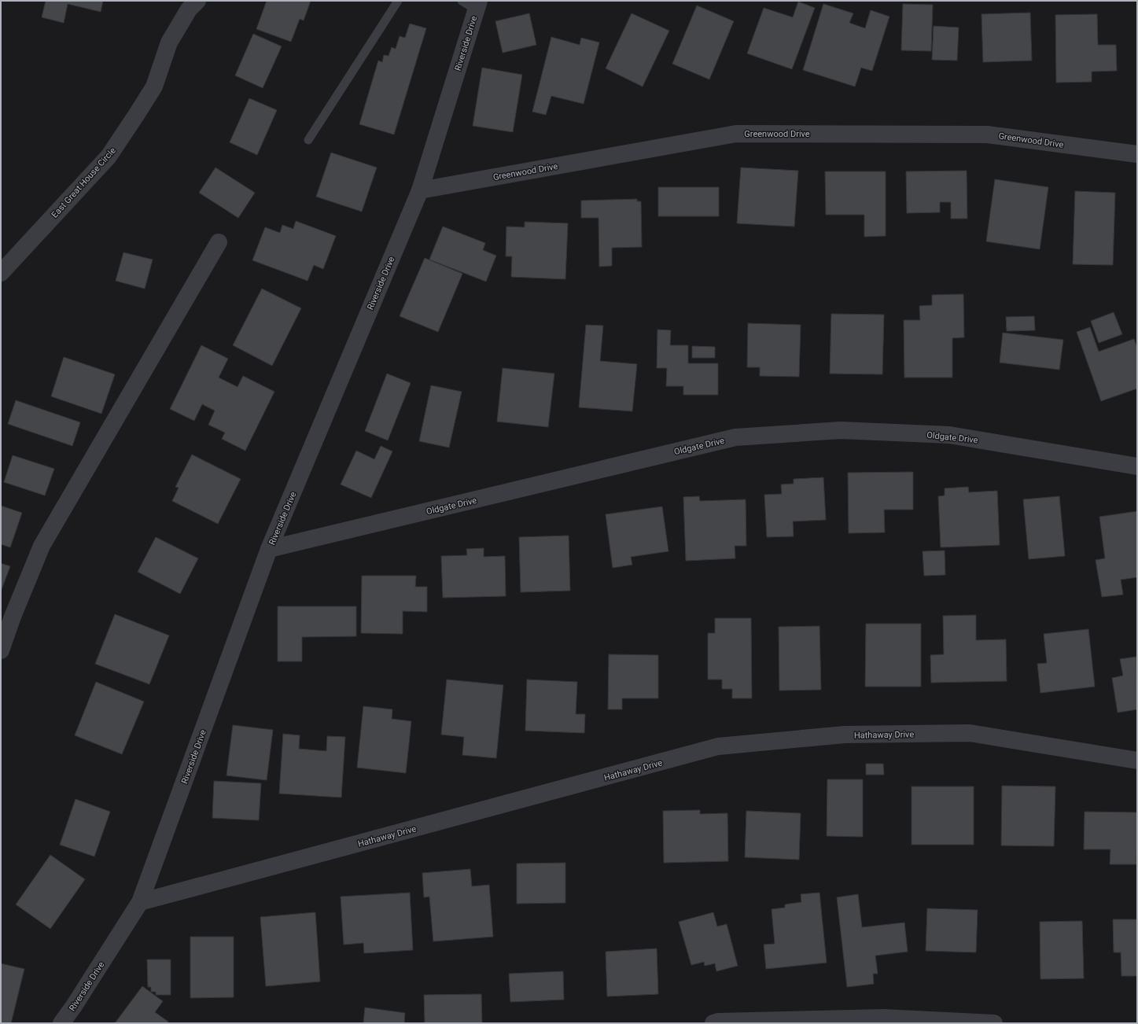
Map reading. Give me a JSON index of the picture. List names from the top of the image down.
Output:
{
  "streets": {
    "street": [
      "Riverside Drive",
      "Greenwood Drive",
      "East Great House Circle",
      "Oldgate Drive",
      "Hathaway Drive"
    ]
  },
  "crossings": [
    ["Riverside Drive", "Greenwood Drive"],
    ["Riverside Drive", "Oldgate Drive"],
    ["Riverside Drive", "Hathaway Drive"]
  ]
}
